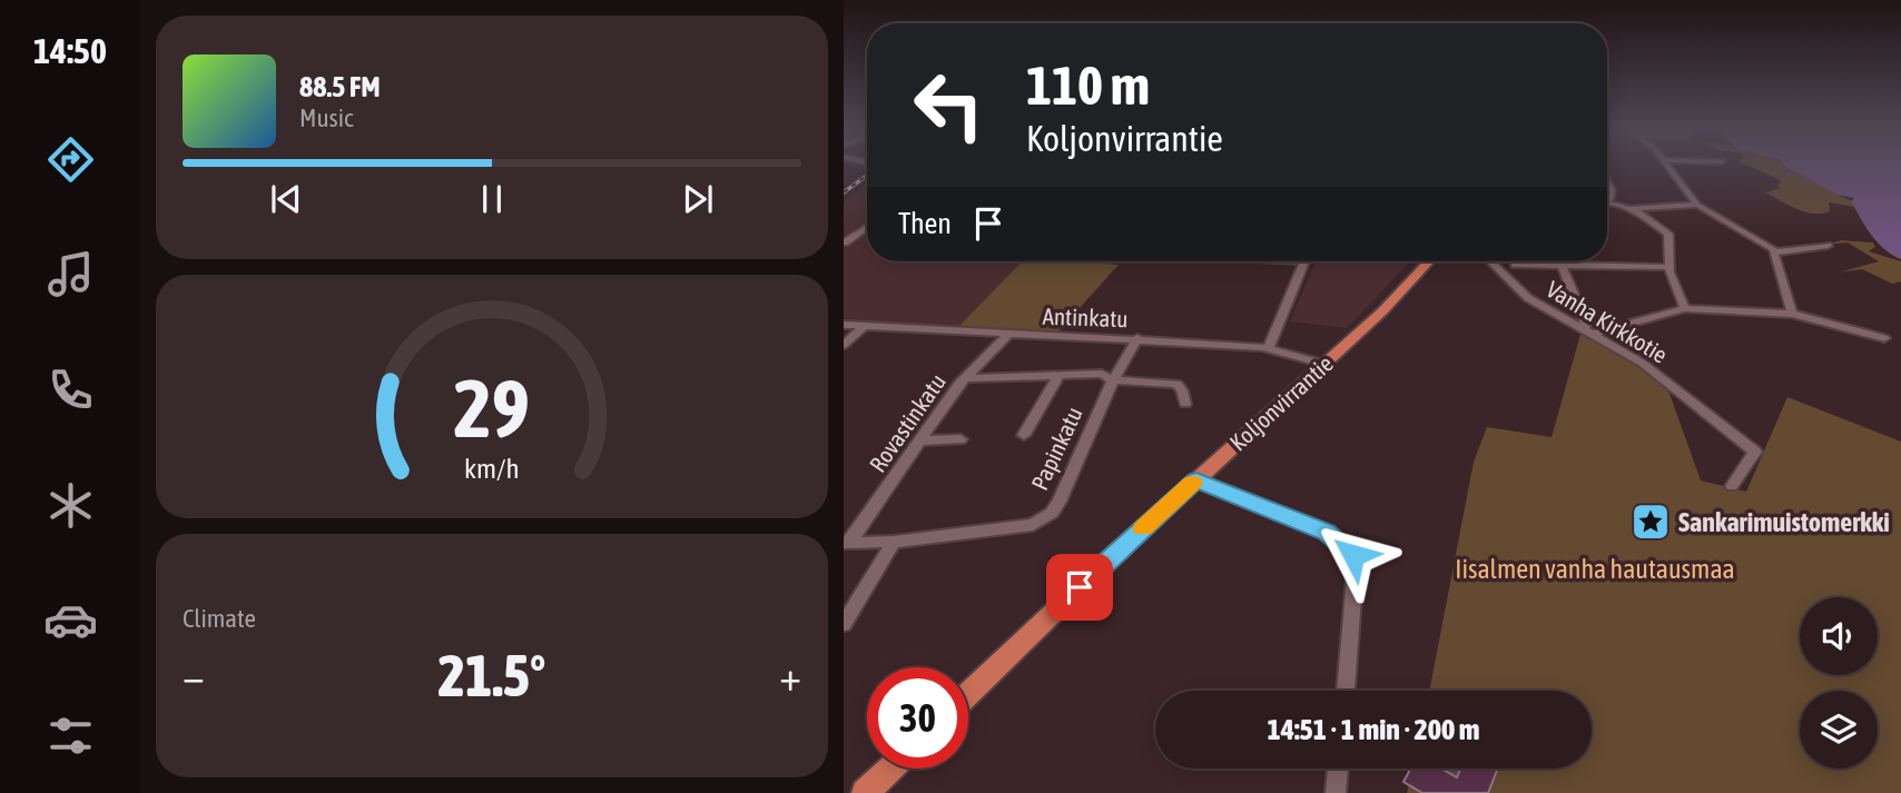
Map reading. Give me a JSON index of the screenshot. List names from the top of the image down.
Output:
{
  "streets": {
    "main road": ["Koljonvirrantie"],
    "street": [
      "Antinkatu",
      "Vanha Kirkkotie",
      "Rovastinkatu",
      "Papinkatu"
    ]
  },
  "crossings": [
    ["Antinkatu", "Koljonvirrantie"],
    ["Antinkatu", "Rovastinkatu"],
    ["Antinkatu", "Papinkatu"],
    ["Rovastinkatu", "Papinkatu"]
  ],
  "parks": ["Iisalmen vanha hautausmaa"],
  "places": {
    "place": ["Sankarimuistomerkki"]
  },
  "page": {
    "tabs": "14:50",
    "turn": ["110 m", "Koljonvirrantie"],
    "song": ["88.5 FM", "Music"],
    "then": "Then",
    "tile": "Climate",
    "heat": ["−", "21.5°", "+"],
    "limit": "30",
    "trip": "14:51 · 1 min · 200 m",
    "gauge": ["29", "km/h"]
  }
}
